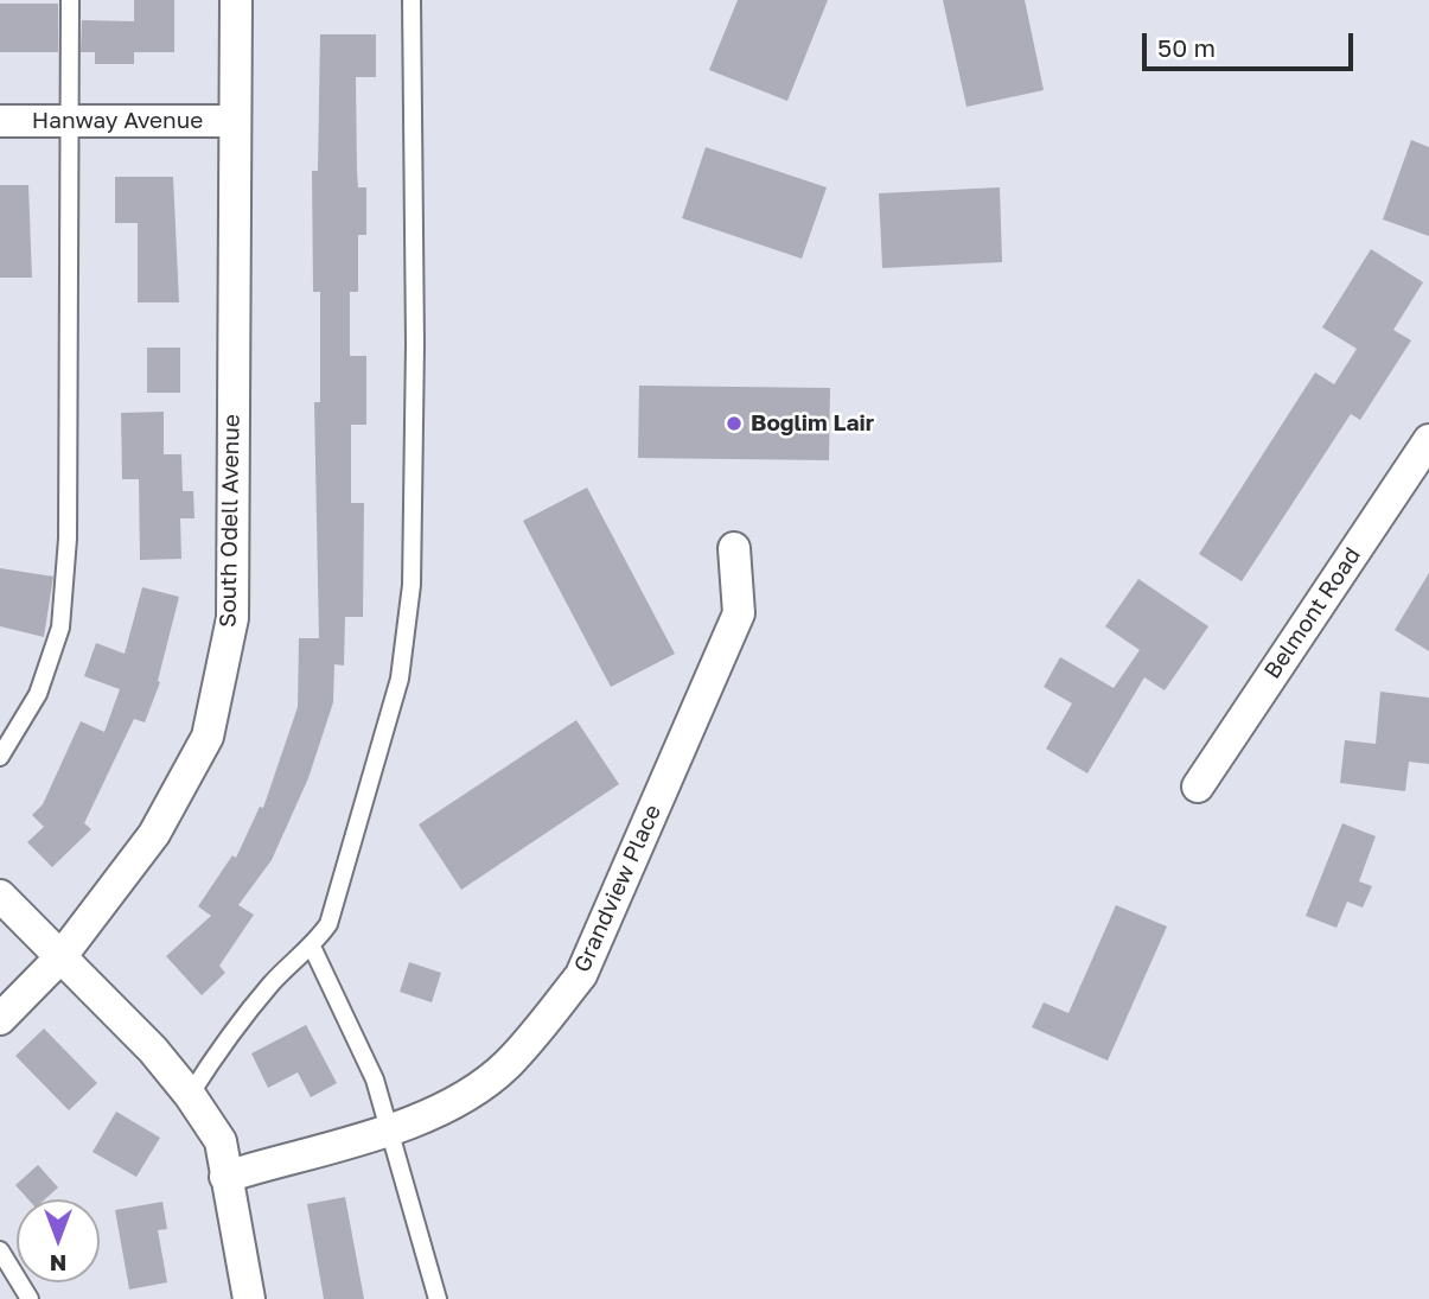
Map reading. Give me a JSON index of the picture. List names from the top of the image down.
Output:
{
  "streets": {
    "street": [
      "Hanway Avenue",
      "South Odell Avenue",
      "Belmont Road",
      "Grandview Place"
    ]
  },
  "crossings": [
    ["Hanway Avenue", "South Odell Avenue"]
  ],
  "places": ["Boglim Lair"],
  "scale_bar": "50 m",
  "north": "bottom"
}
